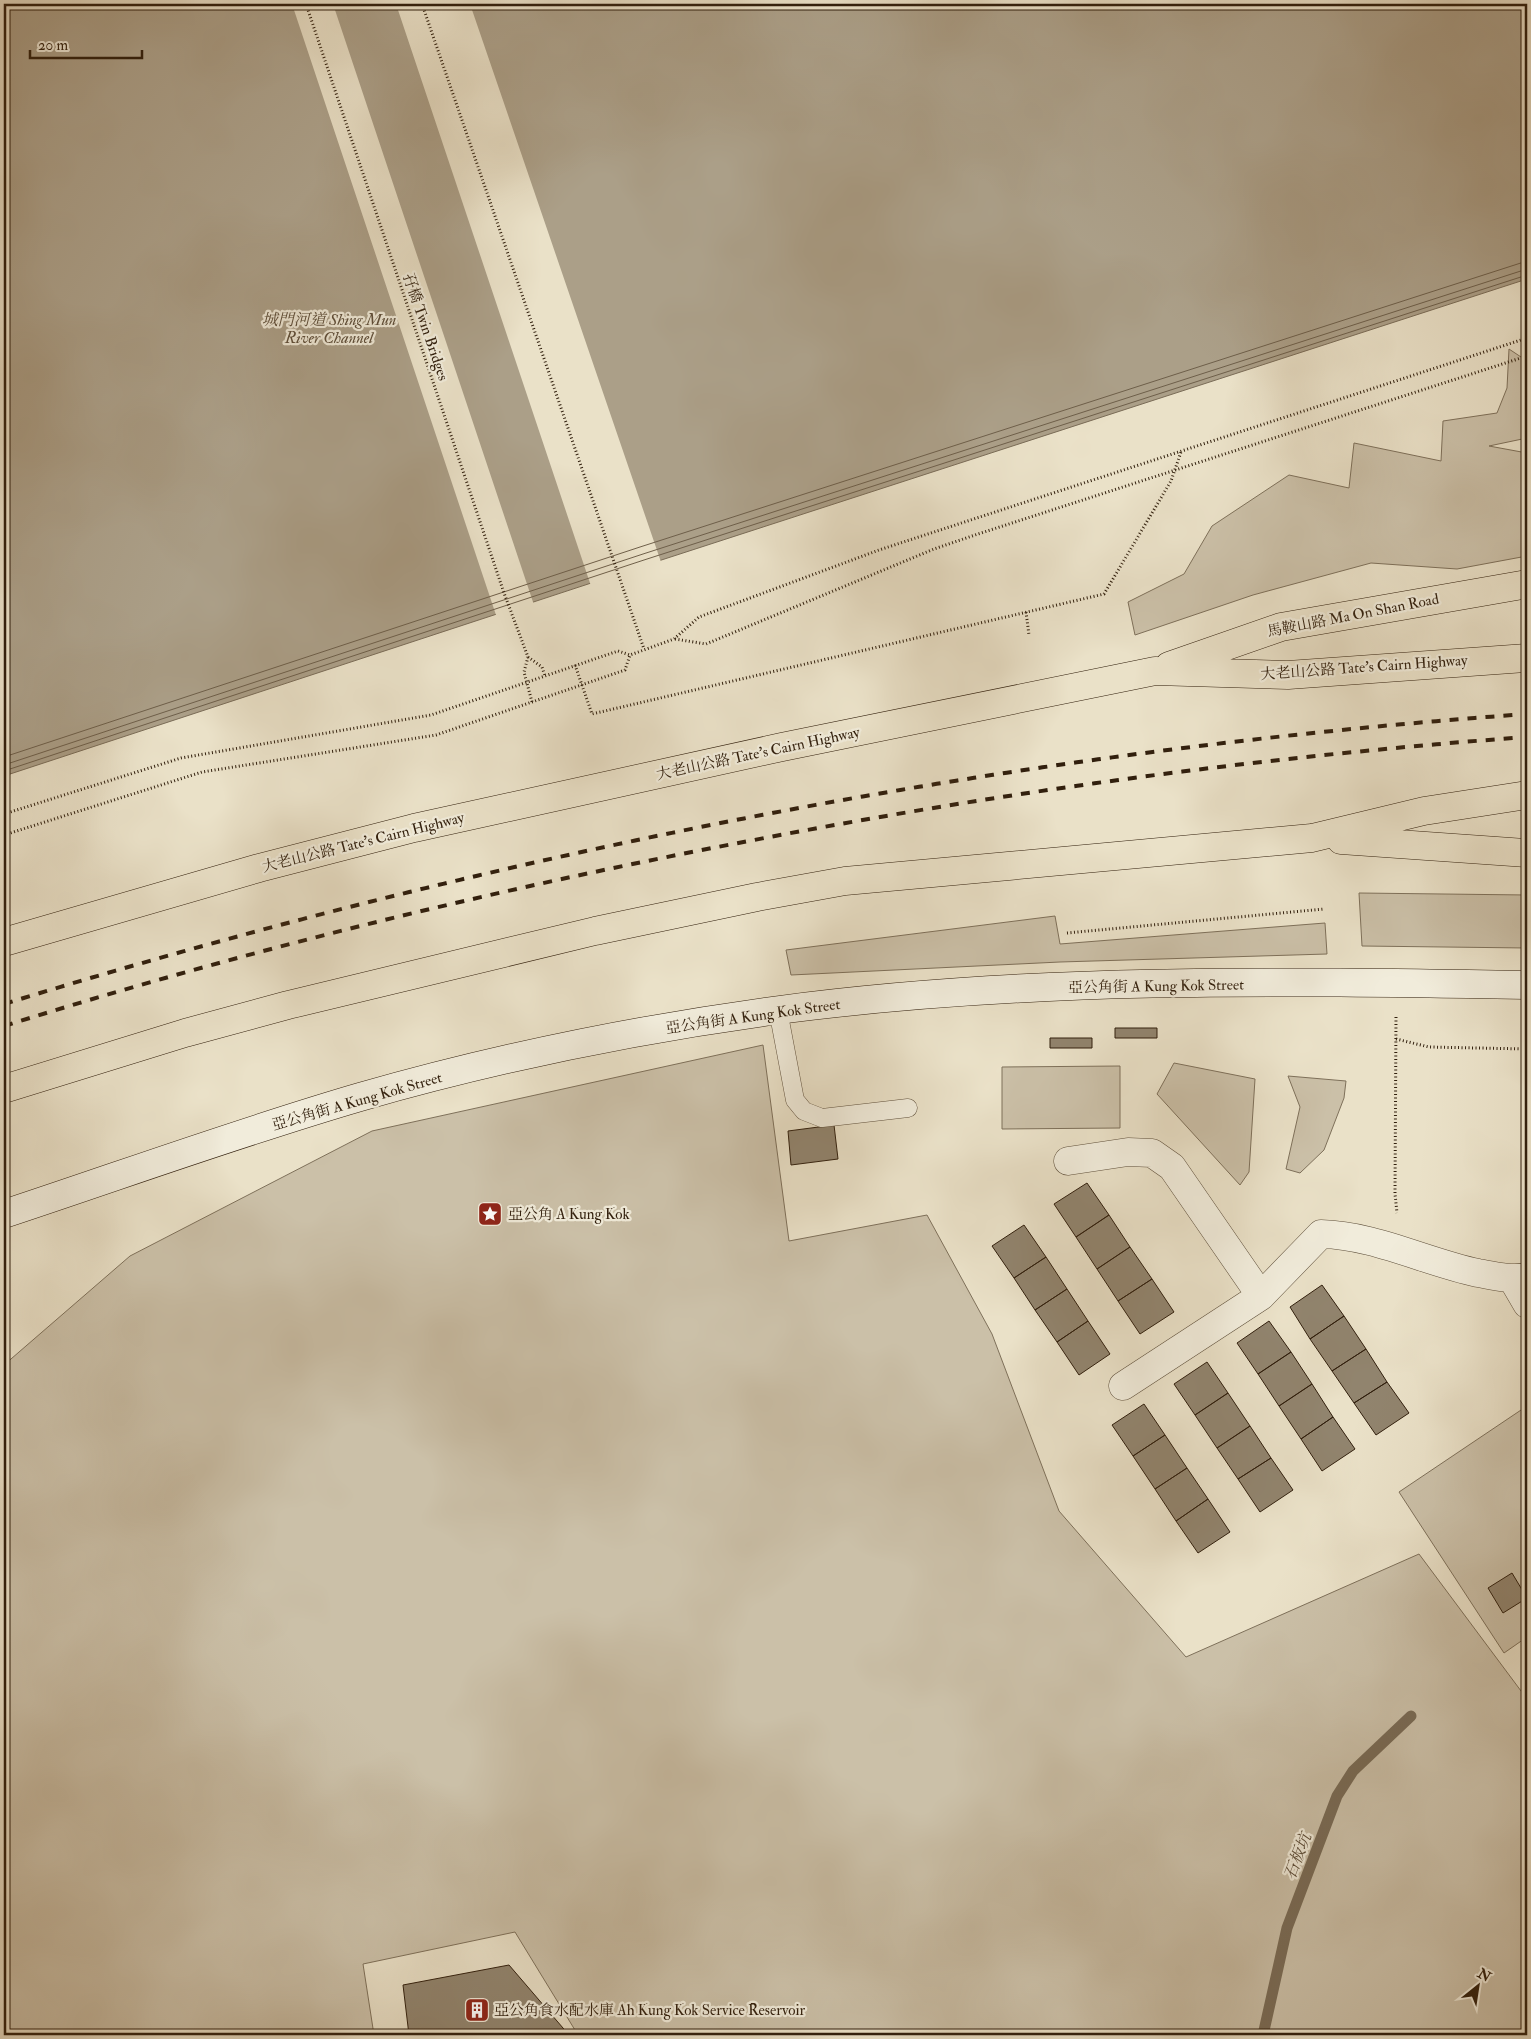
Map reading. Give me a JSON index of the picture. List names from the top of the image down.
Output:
{
  "streets": {
    "highway": ["馬鞍山路 Ma On Shan Road", "大老山公路 Tate's Cairn Highway"],
    "main road": ["亞公角街 A Kung Kok Street"],
    "path": ["孖橋 Twin Bridges"]
  },
  "crossings": [
    ["馬鞍山路 Ma On Shan Road", "大老山公路 Tate's Cairn Highway"]
  ],
  "water": ["城門河道 Shing Mun River Channel", "石板坑"],
  "places": {
    "place": ["亞公角 A Kung Kok"],
    "building": ["亞公角食水配水庫 Ah Kung Kok Service Reservoir"]
  },
  "scale_bar": "20 m",
  "north": "top right"
}
